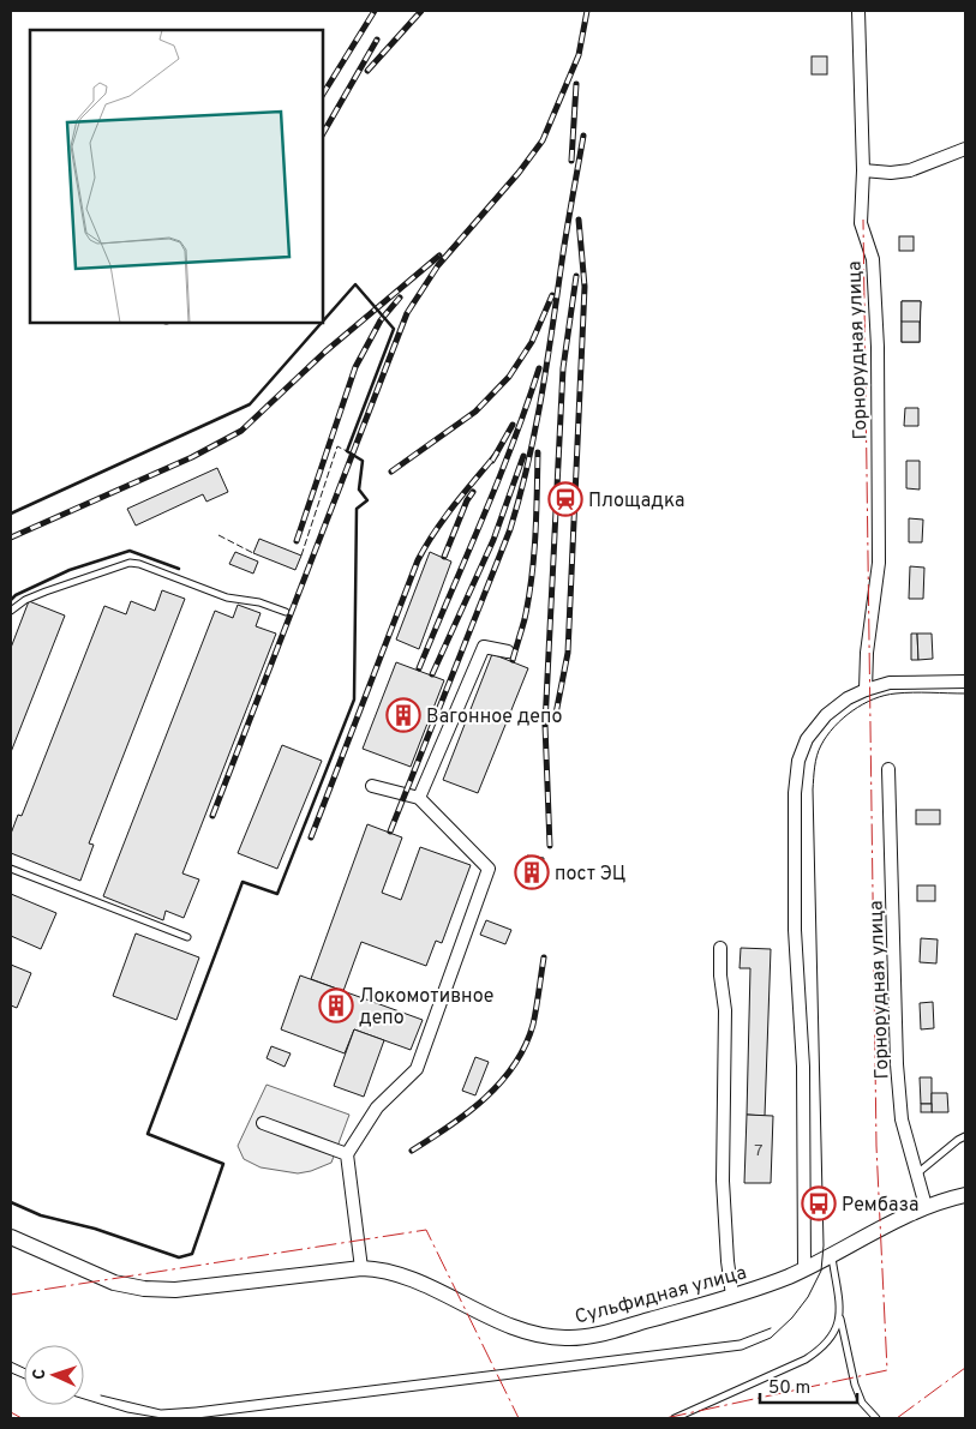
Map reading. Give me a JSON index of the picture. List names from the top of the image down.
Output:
{
  "streets": {
    "street": ["Горнорудная улица", "Сульфидная улица"]
  },
  "crossings": [
    ["Горнорудная улица", "Сульфидная улица"]
  ],
  "places": {
    "station": ["Площадка"],
    "building": ["Вагонное депо", "пост ЭЦ", "Локомотивное депо"],
    "bus stop": ["Рембаза"]
  },
  "house_numbers": ["7"],
  "scale_bar": "50 m",
  "north": "left"
}
